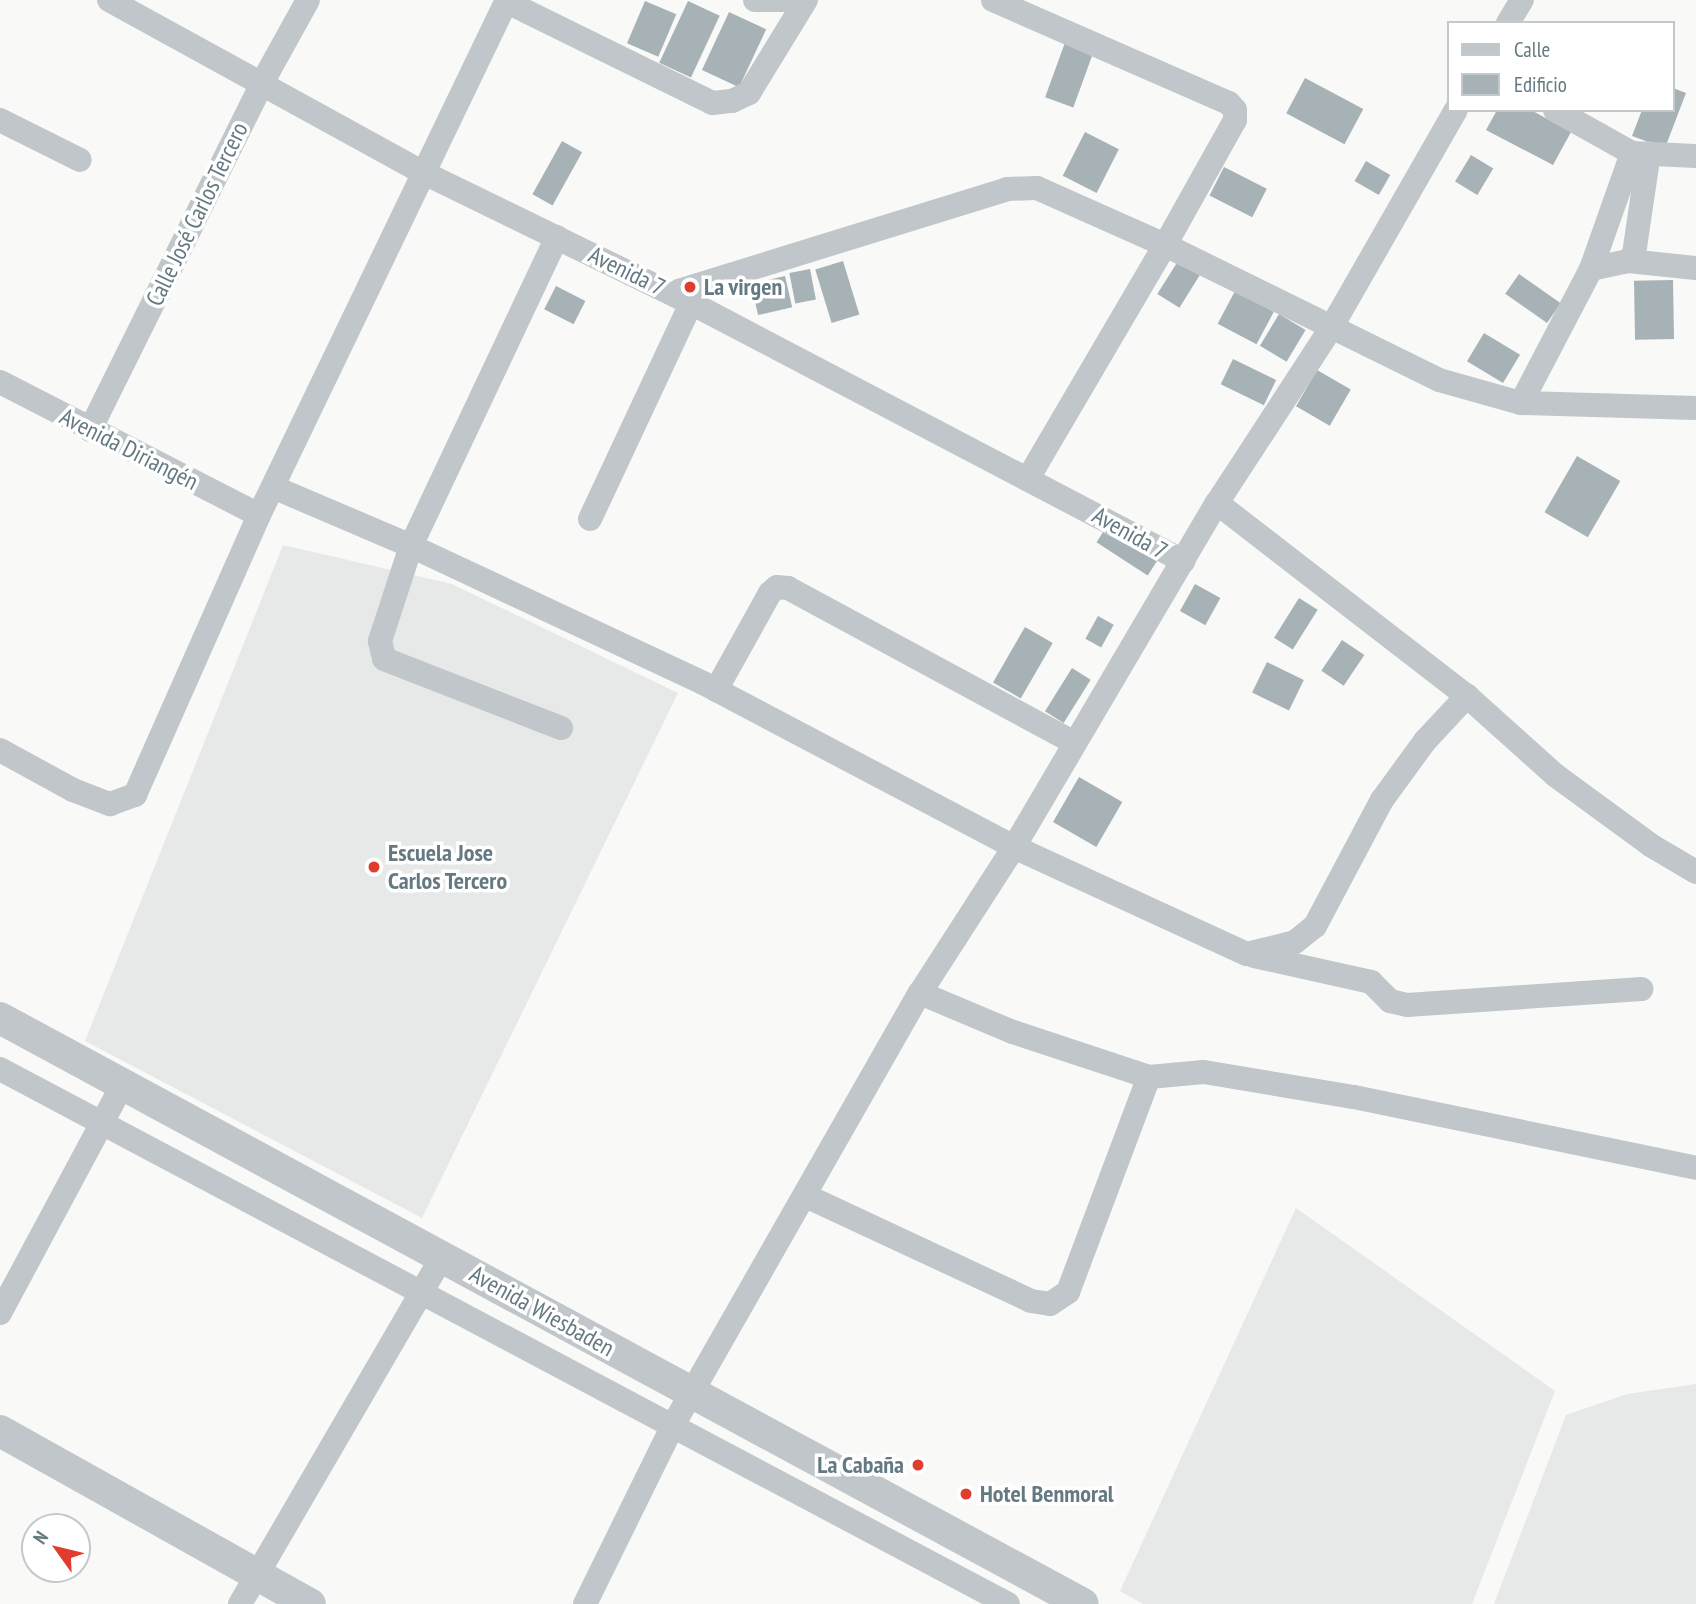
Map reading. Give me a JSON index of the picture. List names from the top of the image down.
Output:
{
  "streets": {
    "street": [
      "Calle José Carlos Tercero",
      "Avenida 7",
      "Avenida Diriangén",
      "Avenida Wiesbaden"
    ]
  },
  "crossings": [
    ["Calle José Carlos Tercero", "Avenida 7"],
    ["Calle José Carlos Tercero", "Avenida Diriangén"]
  ],
  "places": [
    "La virgen",
    "Escuela Jose Carlos Tercero",
    "La Cabaña",
    "Hotel Benmoral"
  ],
  "legend": ["Calle", "Edificio"],
  "north": "top left"
}
